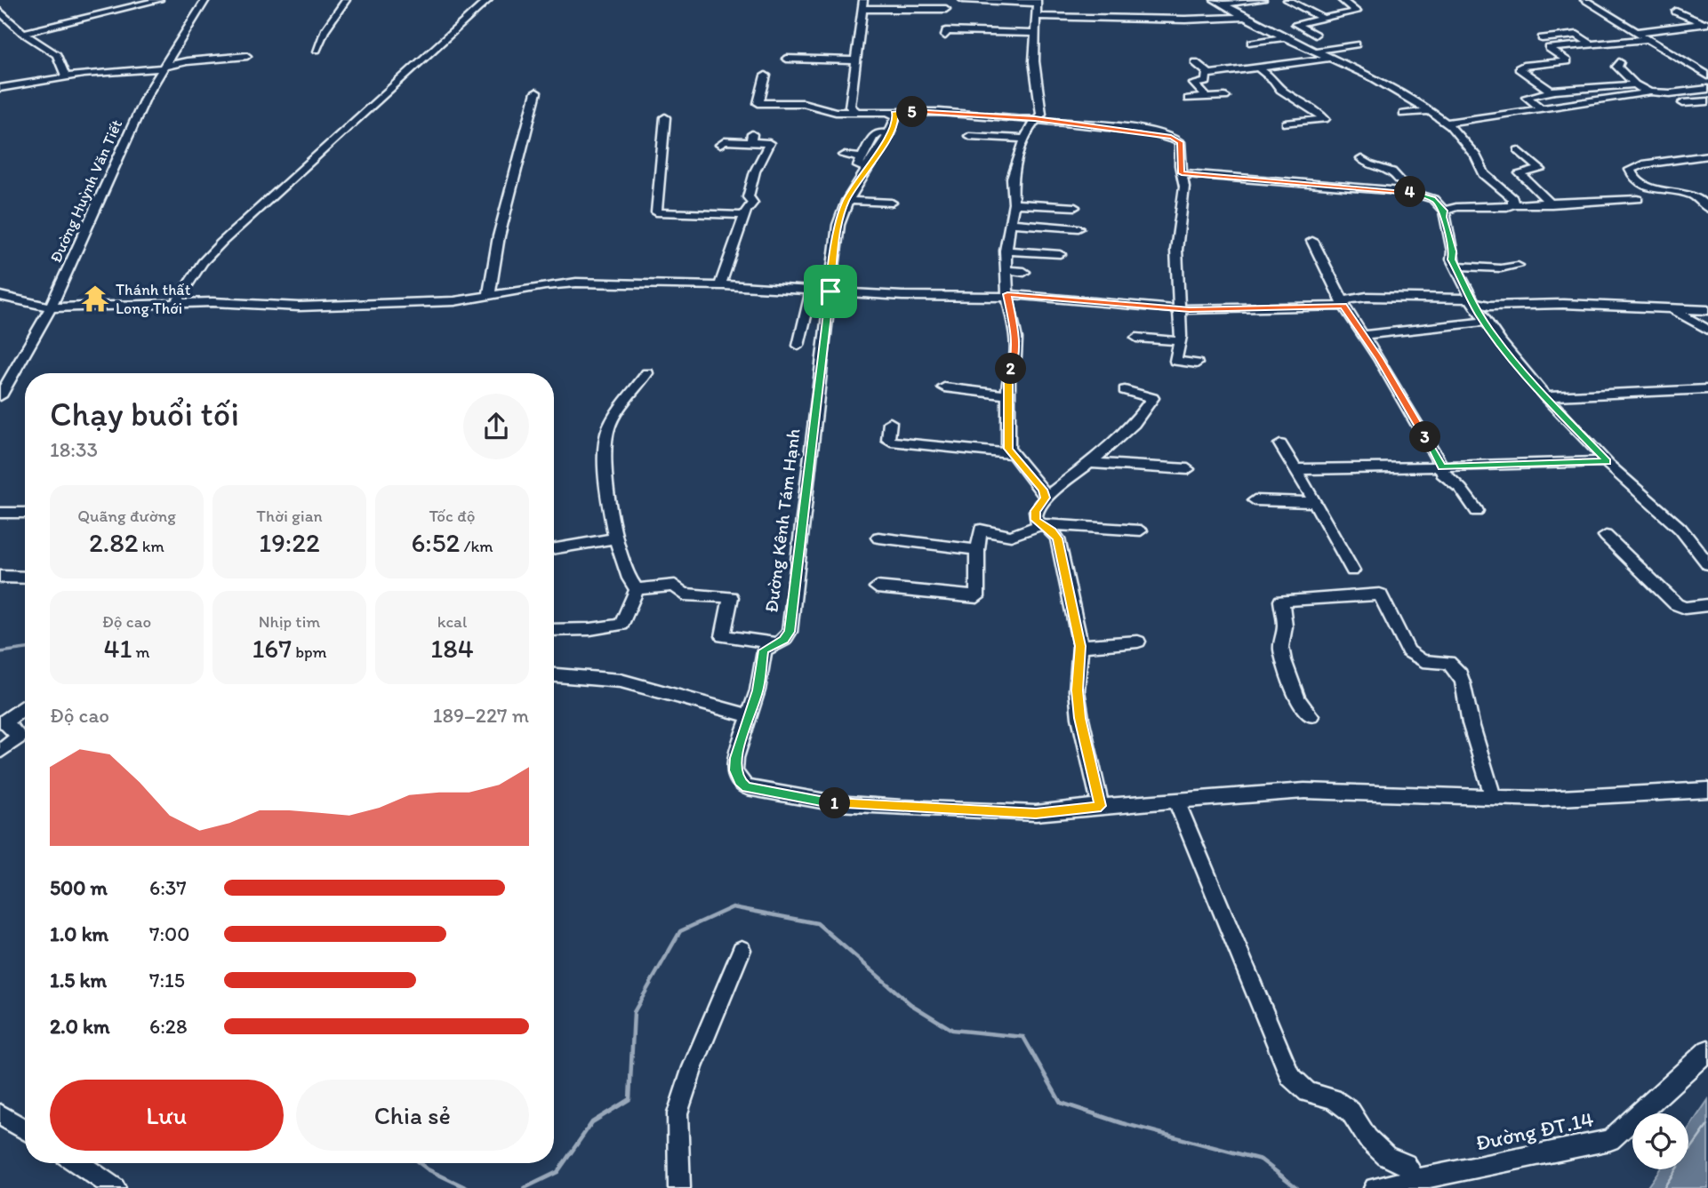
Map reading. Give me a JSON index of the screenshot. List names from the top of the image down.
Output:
{
  "streets": {
    "street": ["Đường Huỳnh Văn Tiết", "Đường Kênh Tám Hạnh", "Đường ĐT.14"]
  },
  "places": {
    "temple": ["Thánh thất Long Thới"]
  },
  "page": {
    "pins": [
      "5",
      "4",
      "2",
      "3",
      "1"
    ],
    "heading": ["Chạy buổi tối", "18:33"],
    "stats": [
      ["Quãng đường", "2.82 km"],
      ["Thời gian", "19:22"],
      ["Tốc độ", "6:52 /km"],
      ["Độ cao", "41 m"],
      ["Nhịp tim", "167 bpm"],
      ["kcal", "184"]
    ],
    "chart": ["Độ cao", "189–227 m"],
    "list": [
      {
        "name": "500 m",
        "note": "6:37"
      },
      {
        "name": "1.0 km",
        "note": "7:00"
      },
      {
        "name": "1.5 km",
        "note": "7:15"
      },
      {
        "name": "2.0 km",
        "note": "6:28"
      }
    ],
    "buttons": ["Lưu", "Chia sẻ"]
  }
}
